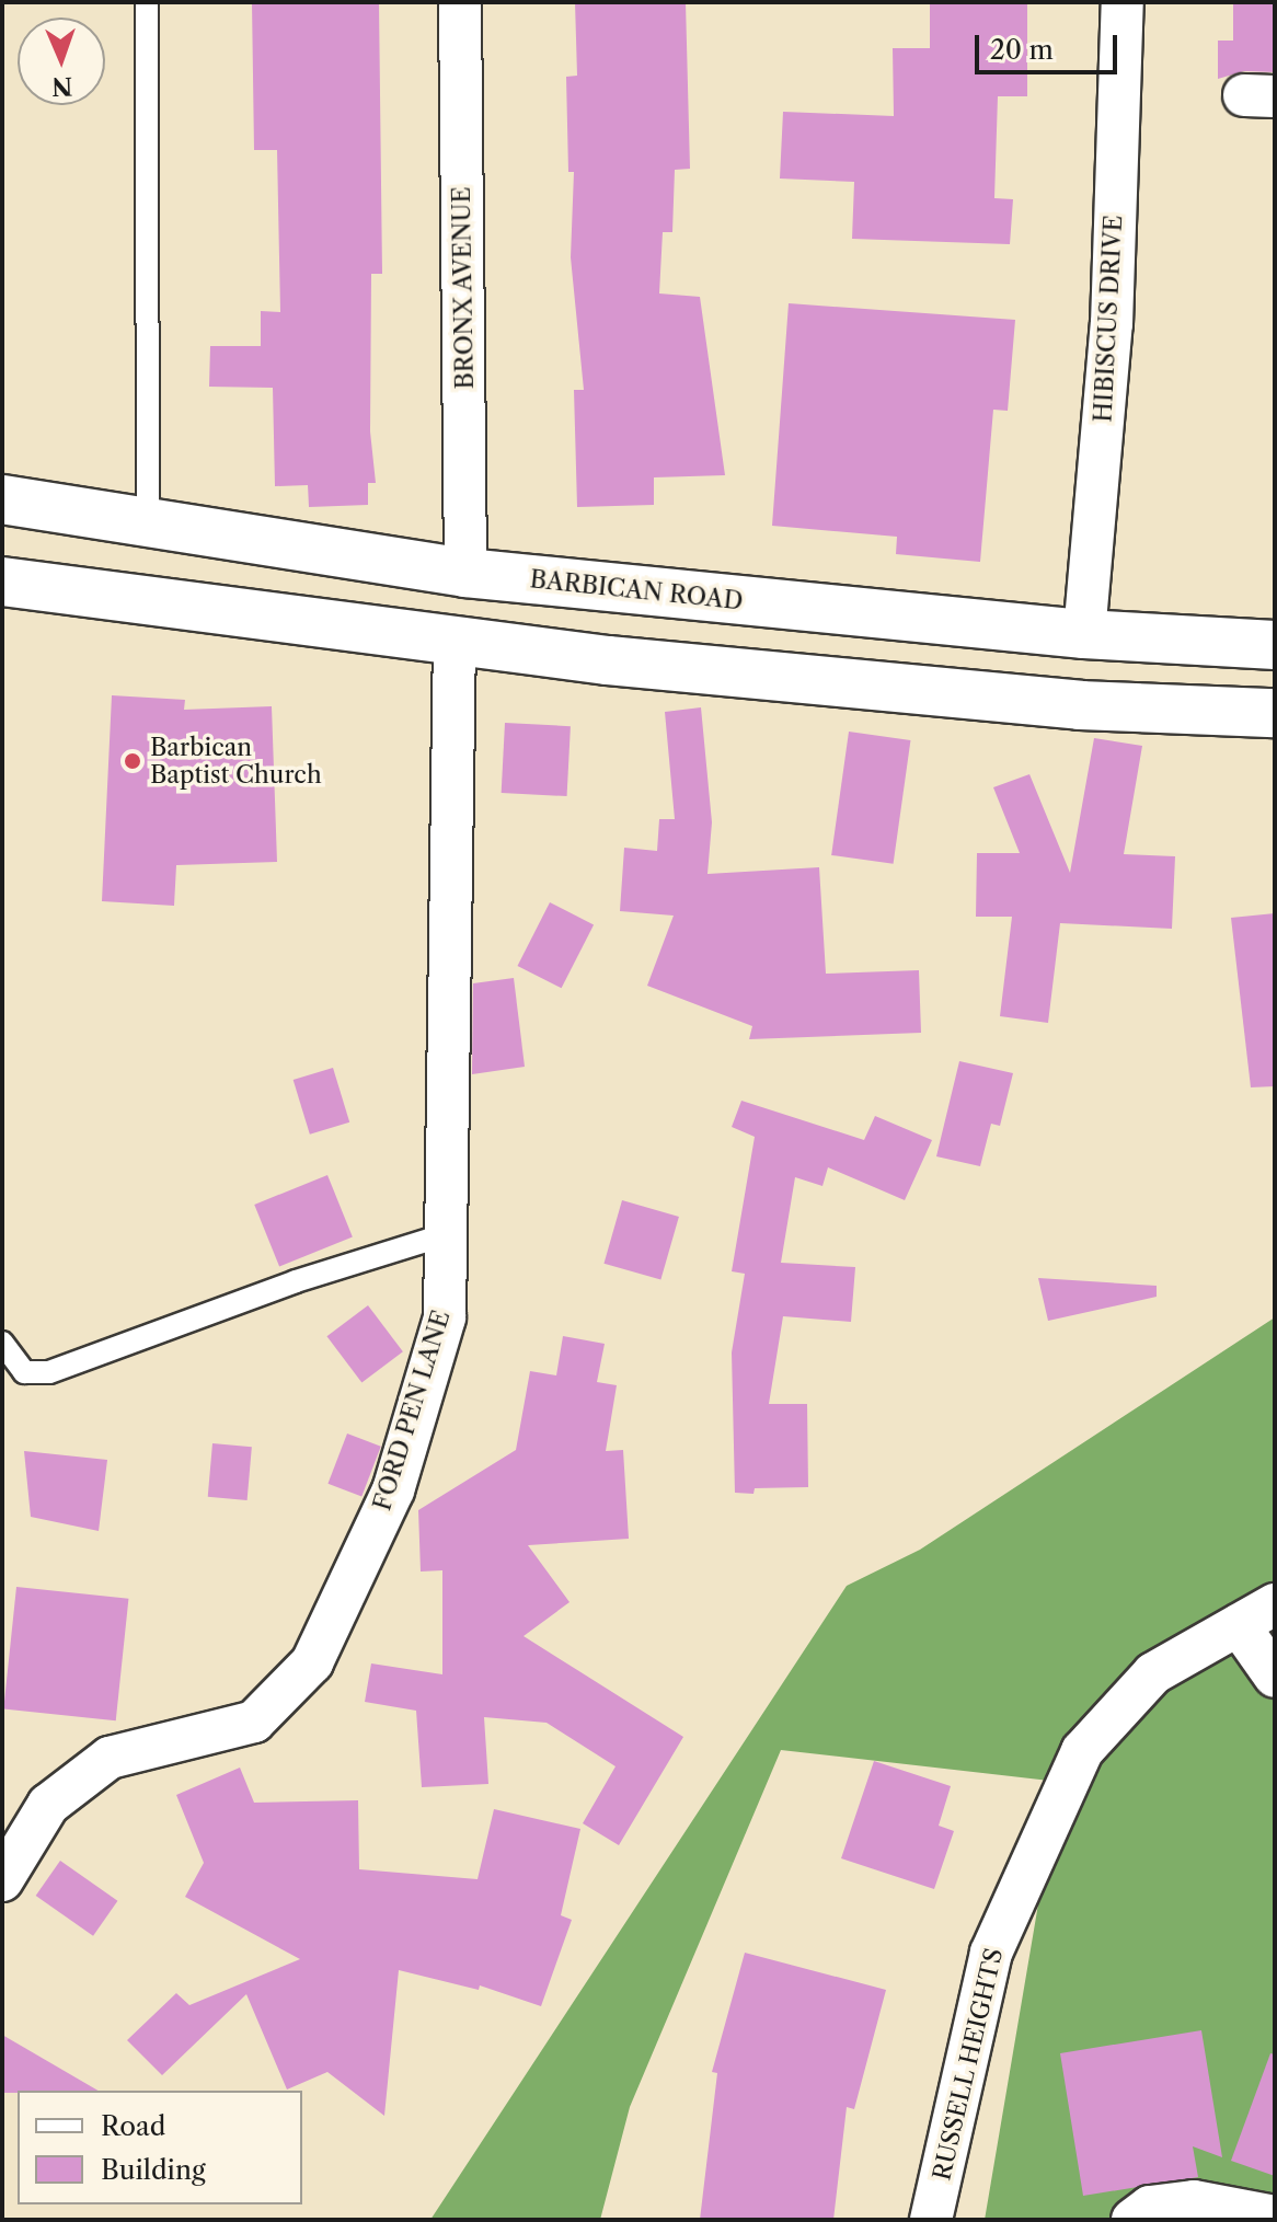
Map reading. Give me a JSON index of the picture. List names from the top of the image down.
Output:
{
  "streets": {
    "main road": ["BARBICAN ROAD"],
    "street": [
      "BRONX AVENUE",
      "HIBISCUS DRIVE",
      "FORD PEN LANE",
      "RUSSELL HEIGHTS"
    ]
  },
  "crossings": [
    ["BRONX AVENUE", "BARBICAN ROAD"],
    ["HIBISCUS DRIVE", "BARBICAN ROAD"]
  ],
  "places": ["Barbican Baptist Church"],
  "legend": ["Road", "Building"],
  "scale_bar": "20 m",
  "north": "bottom"
}
